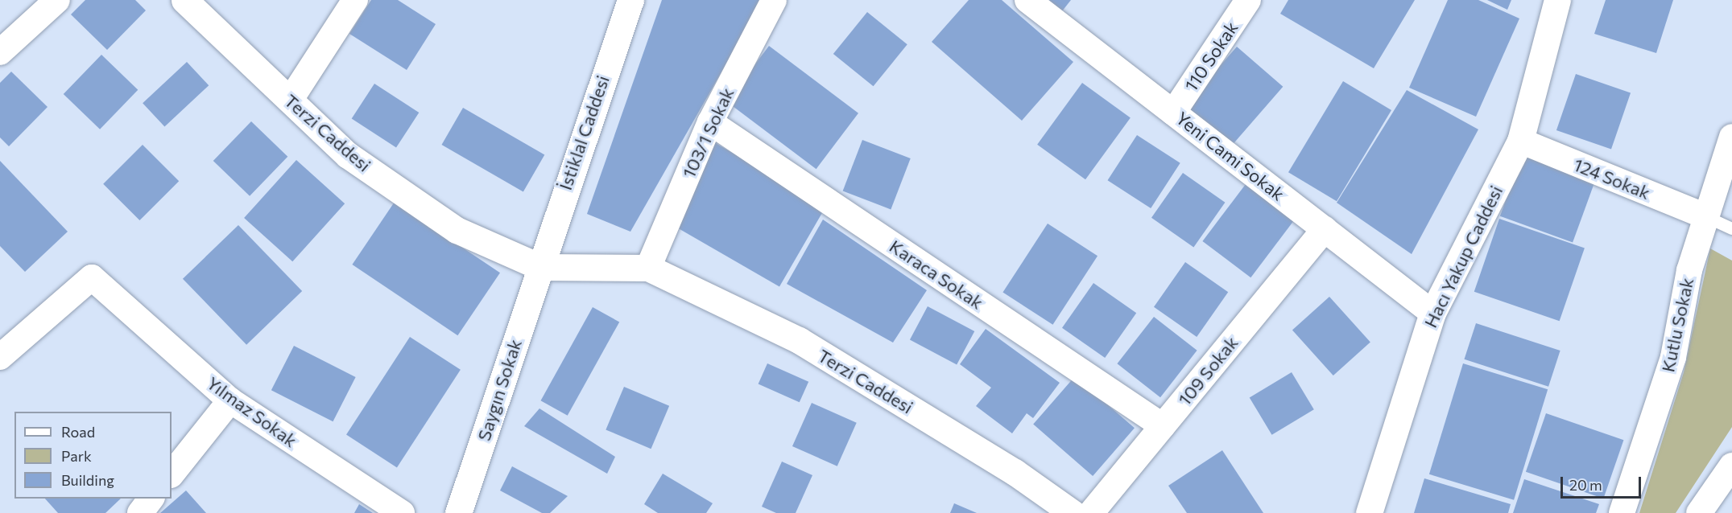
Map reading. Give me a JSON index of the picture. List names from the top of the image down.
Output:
{
  "streets": {
    "street": [
      "110 Sokak",
      "Terzi Caddesi",
      "İstiklal Caddesi",
      "103/1 Sokak",
      "Yeni Cami Sokak",
      "124 Sokak",
      "Hacı Yakup Caddesi",
      "Karaca Sokak",
      "Kutlu Sokak",
      "109 Sokak",
      "Saygın Sokak",
      "Yılmaz Sokak"
    ]
  },
  "crossings": [
    ["110 Sokak", "Yeni Cami Sokak"],
    ["Terzi Caddesi", "İstiklal Caddesi"],
    ["Terzi Caddesi", "103/1 Sokak"],
    ["Terzi Caddesi", "Saygın Sokak"],
    ["İstiklal Caddesi", "Saygın Sokak"],
    ["103/1 Sokak", "Karaca Sokak"],
    ["Yeni Cami Sokak", "Hacı Yakup Caddesi"],
    ["Yeni Cami Sokak", "109 Sokak"],
    ["124 Sokak", "Hacı Yakup Caddesi"],
    ["124 Sokak", "Kutlu Sokak"],
    ["Karaca Sokak", "109 Sokak"]
  ],
  "legend": ["Road", "Park", "Building"],
  "scale_bar": "20 m"
}
